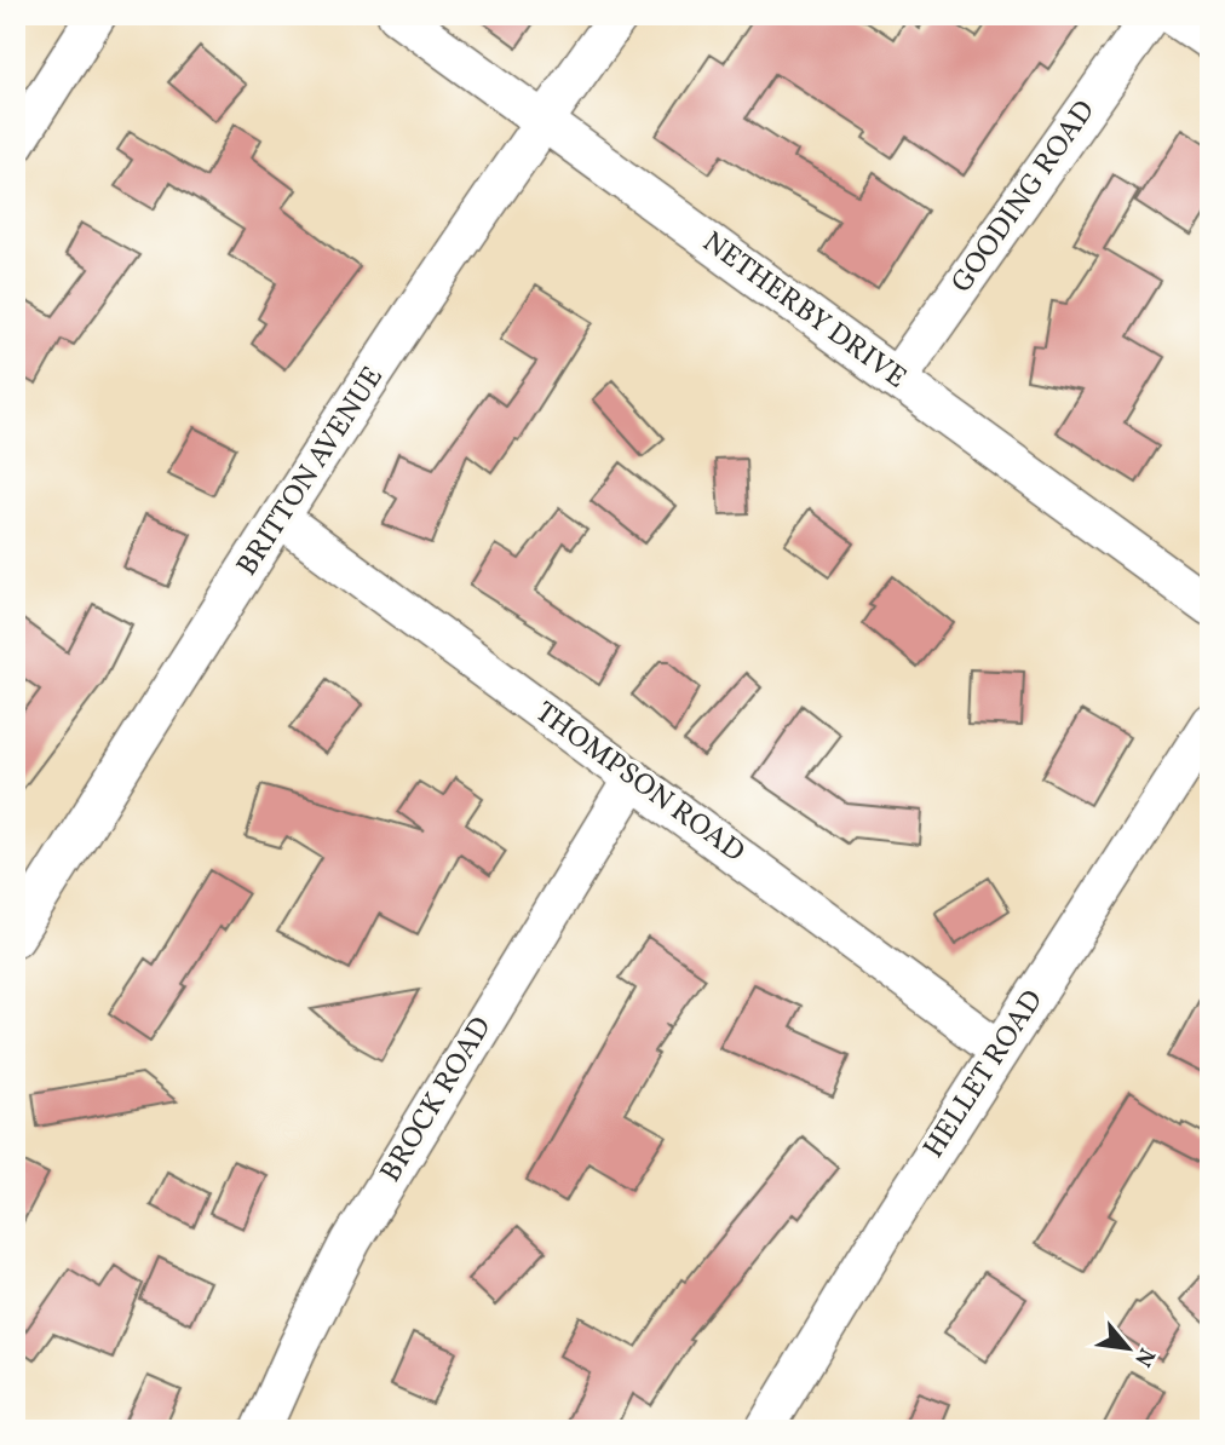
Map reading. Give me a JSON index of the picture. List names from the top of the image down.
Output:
{
  "streets": {
    "street": [
      "GOODING ROAD",
      "NETHERBY DRIVE",
      "BRITTON AVENUE",
      "THOMPSON ROAD",
      "HELLET ROAD",
      "BROCK ROAD"
    ]
  },
  "crossings": [
    ["GOODING ROAD", "NETHERBY DRIVE"],
    ["NETHERBY DRIVE", "BRITTON AVENUE"],
    ["BRITTON AVENUE", "THOMPSON ROAD"],
    ["THOMPSON ROAD", "HELLET ROAD"],
    ["THOMPSON ROAD", "BROCK ROAD"]
  ],
  "north": "bottom right"
}
